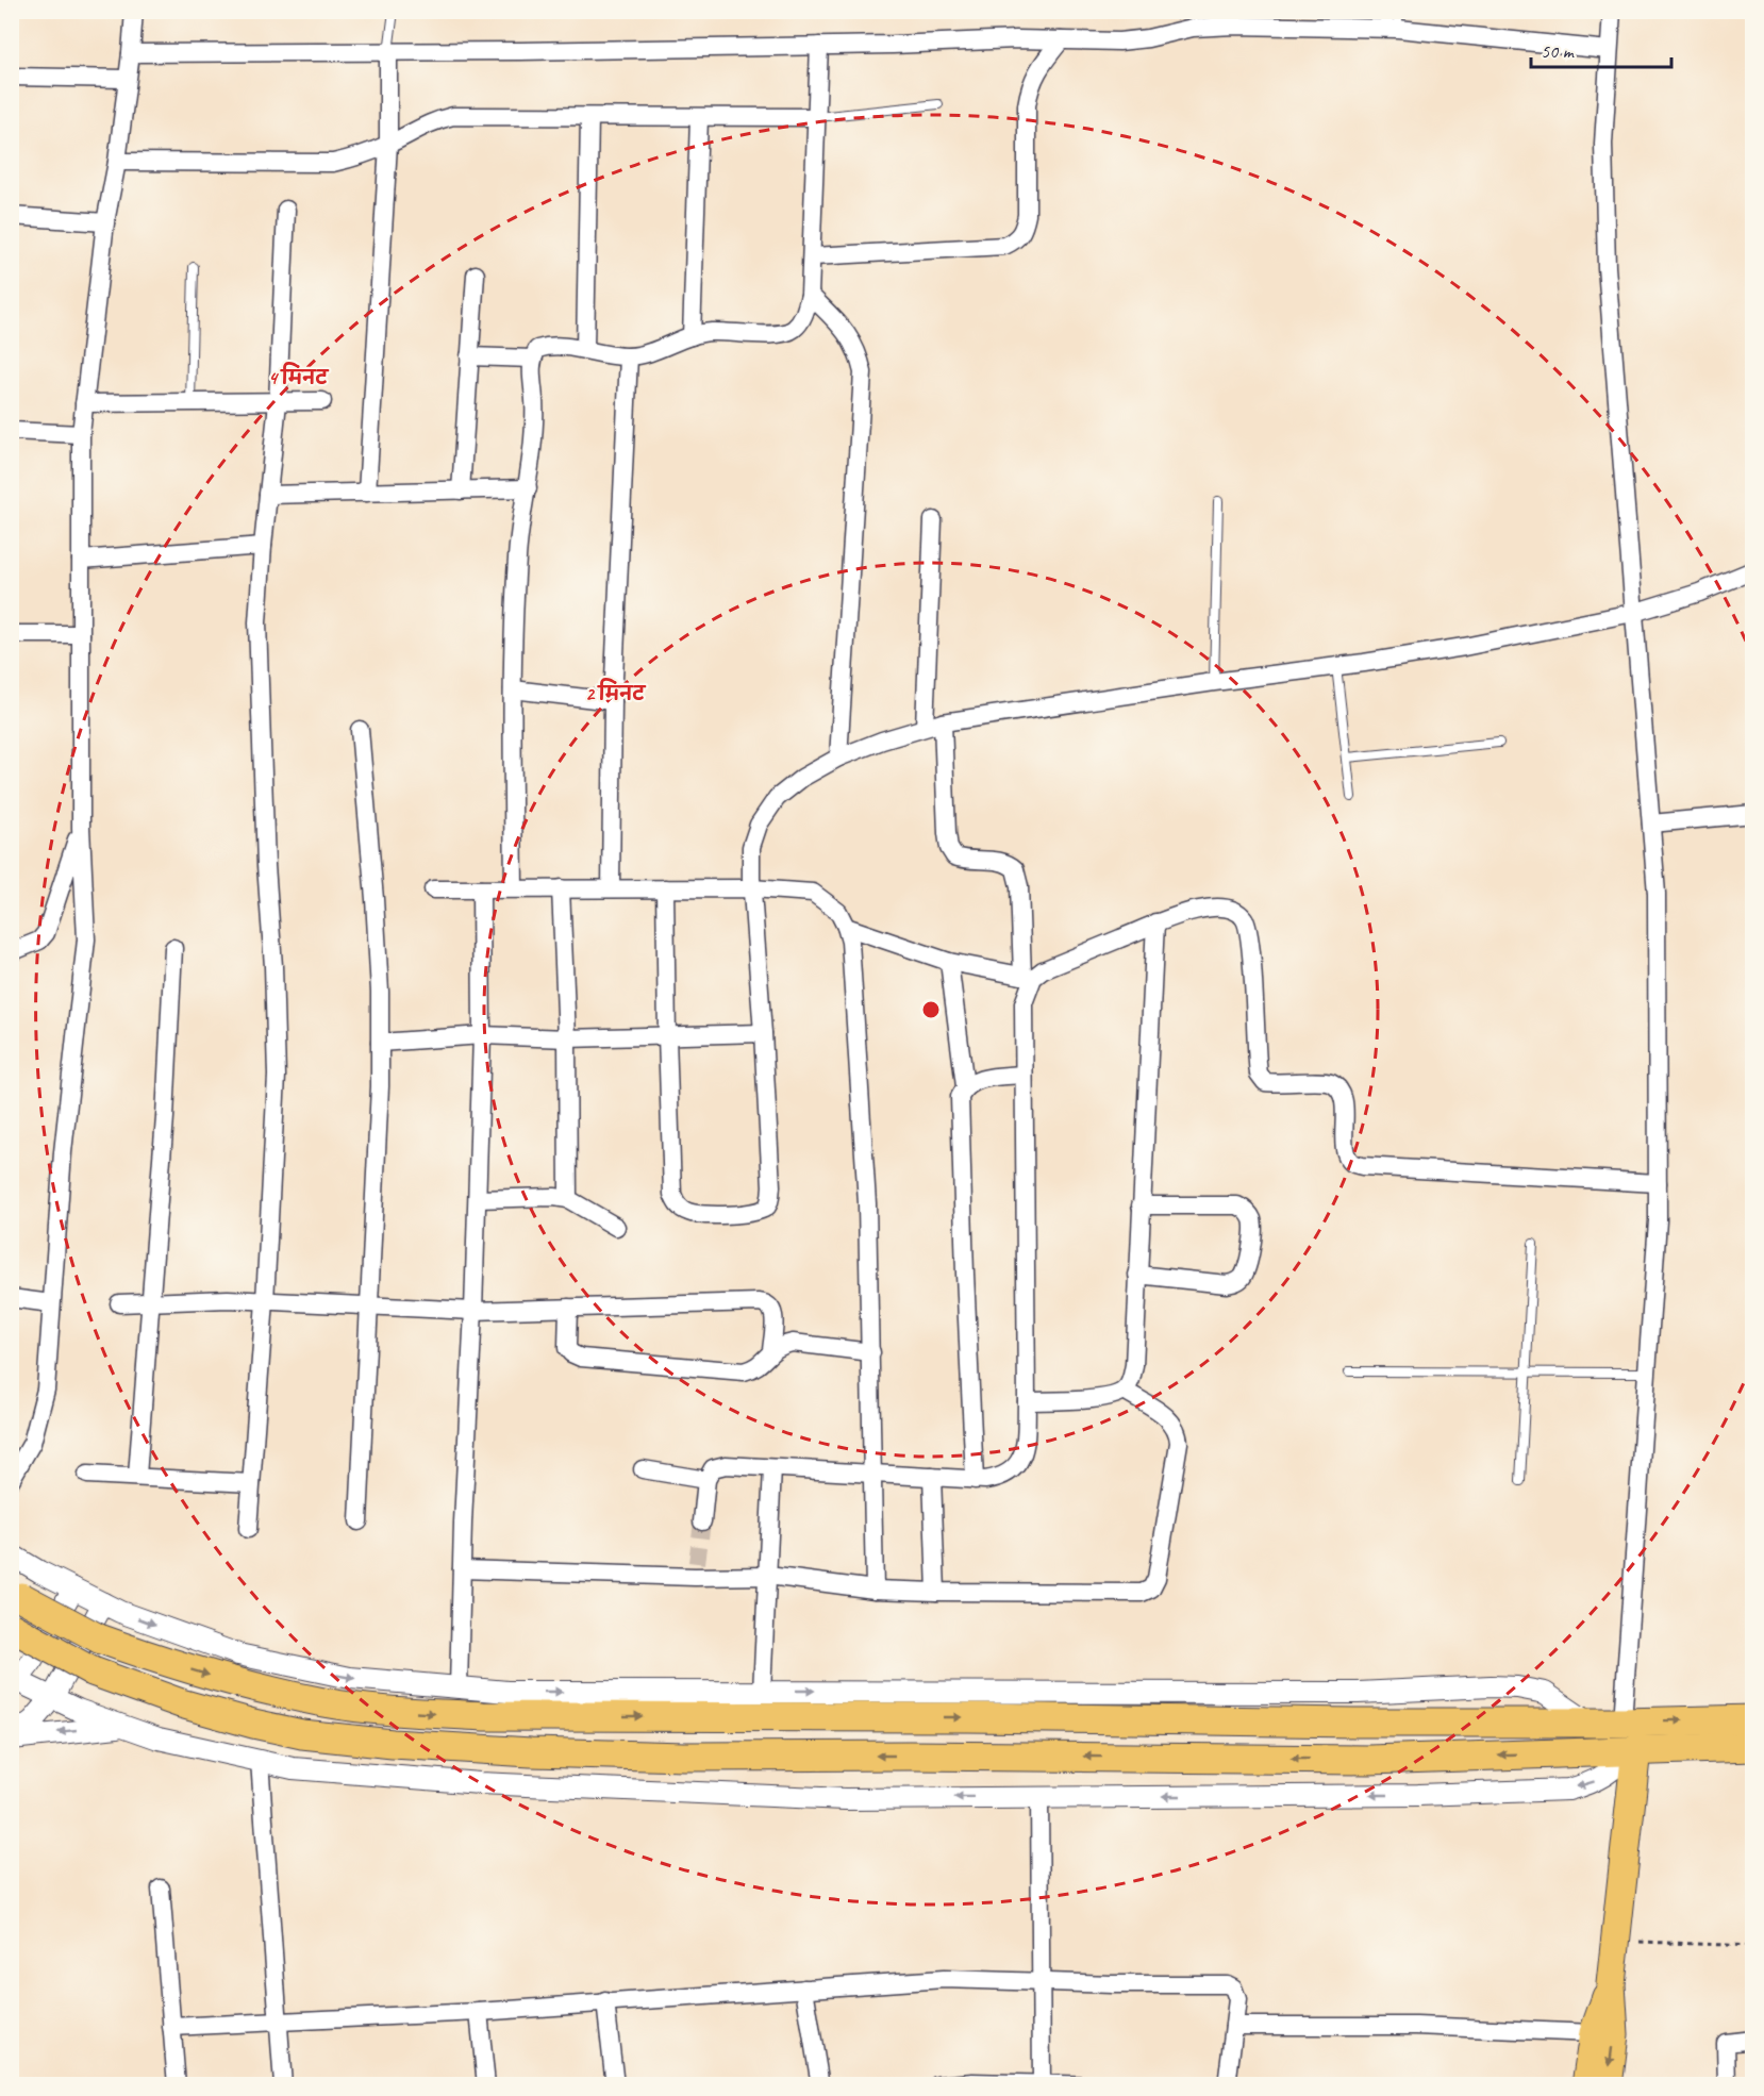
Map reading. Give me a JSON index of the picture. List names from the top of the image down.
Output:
{
  "scale_bar": "50 m",
  "rings": ["4 मिनट", "2 मिनट"]
}
